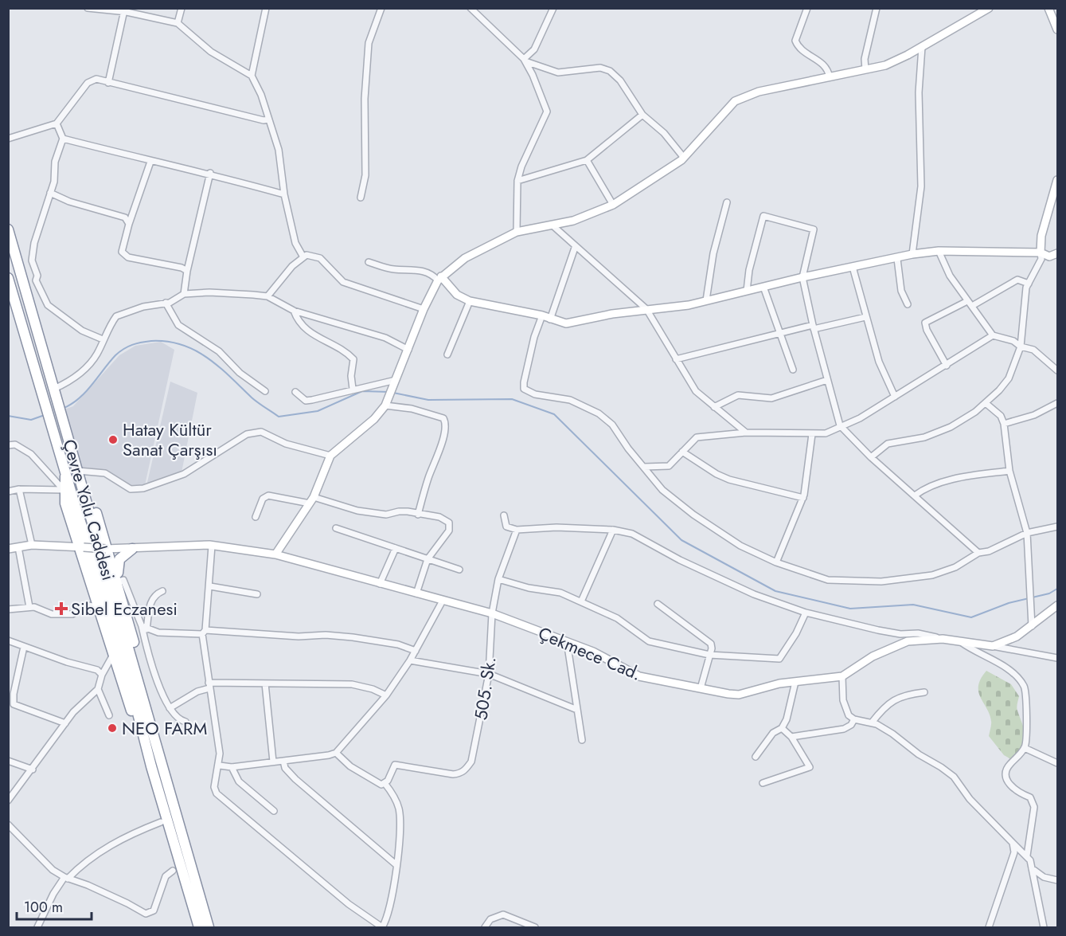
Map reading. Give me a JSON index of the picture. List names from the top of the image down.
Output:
{
  "streets": {
    "highway": ["Çevre Yolu Caddesi"],
    "street": ["Çekmece Cad.", "505. Sk."]
  },
  "crossings": [
    ["Çekmece Cad.", "505. Sk."]
  ],
  "places": {
    "other": ["Hatay Kültür Sanat Çarşısı", "NEO FARM"],
    "health": ["Sibel Eczanesi"]
  },
  "scale_bar": "100 m"
}
